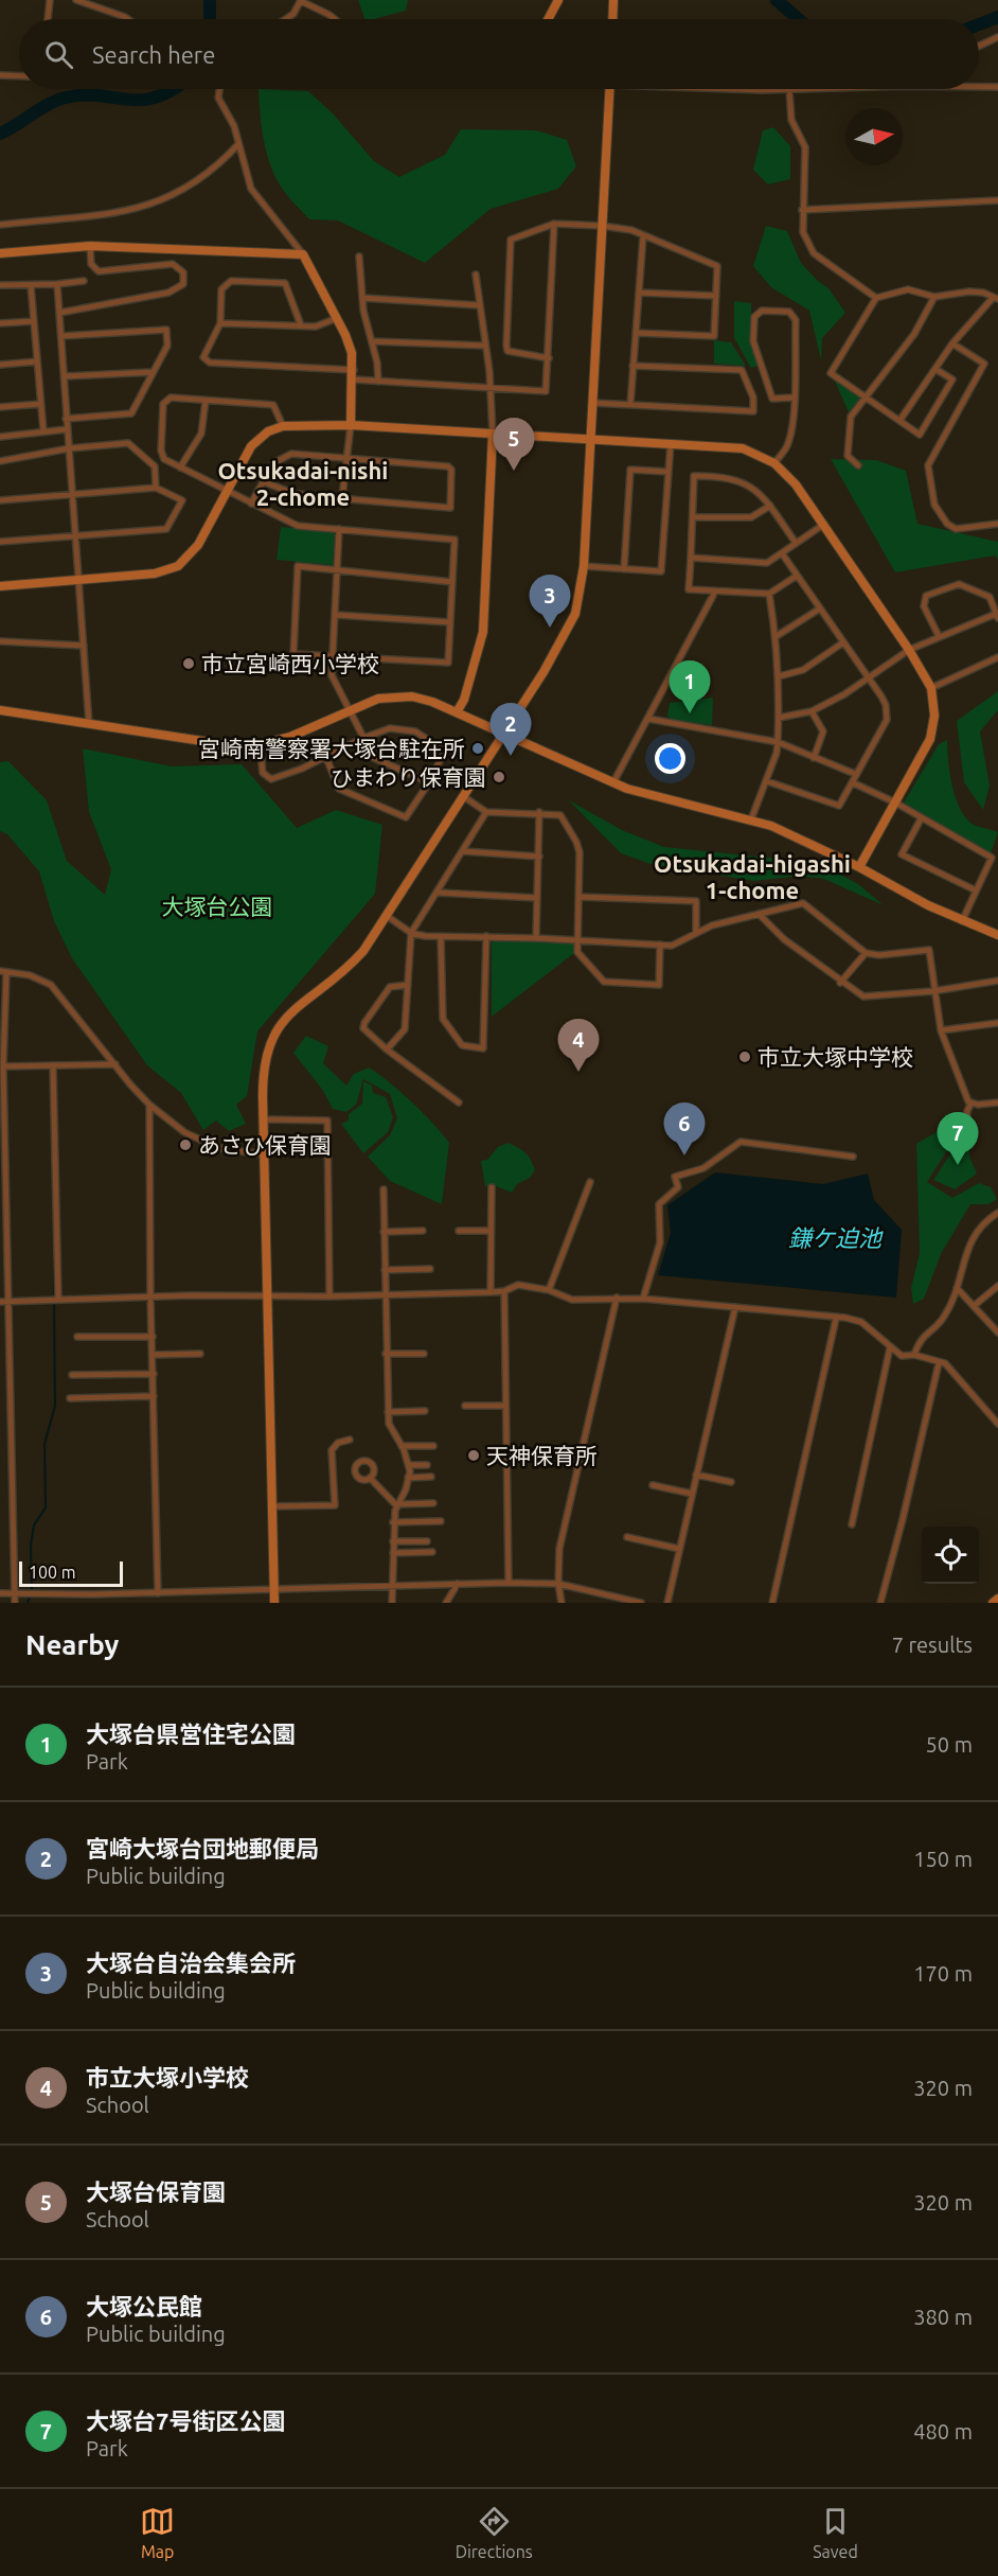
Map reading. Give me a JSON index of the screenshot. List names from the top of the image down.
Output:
{
  "districts": ["Otsukadai-nishi 2-chome", "Otsukadai-higashi 1-chome"],
  "water": ["鎌ケ迫池"],
  "parks": ["大塚台公園"],
  "places": [
    "市立宮崎西小学校",
    "宮崎南警察署大塚台駐在所",
    "ひまわり保育園",
    "市立大塚中学校",
    "あさひ保育園",
    "天神保育所"
  ],
  "scale_bar": "100 m",
  "north": "right",
  "page": {
    "search": "Search here",
    "pins": [
      "5",
      "3",
      "1",
      "2",
      "4",
      "6",
      "7"
    ],
    "scale": "100 m",
    "heading": ["Nearby", "7 results"],
    "list": [
      {
        "mark": "1",
        "name": "大塚台県営住宅公園",
        "note": "Park",
        "value": "50 m"
      },
      {
        "mark": "2",
        "name": "宮崎大塚台団地郵便局",
        "note": "Public building",
        "value": "150 m"
      },
      {
        "mark": "3",
        "name": "大塚台自治会集会所",
        "note": "Public building",
        "value": "170 m"
      },
      {
        "mark": "4",
        "name": "市立大塚小学校",
        "note": "School",
        "value": "320 m"
      },
      {
        "mark": "5",
        "name": "大塚台保育園",
        "note": "School",
        "value": "320 m"
      },
      {
        "mark": "6",
        "name": "大塚公民館",
        "note": "Public building",
        "value": "380 m"
      },
      {
        "mark": "7",
        "name": "大塚台7号街区公園",
        "note": "Park",
        "value": "480 m"
      }
    ],
    "nav": ["Map", "Directions", "Saved"]
  }
}
